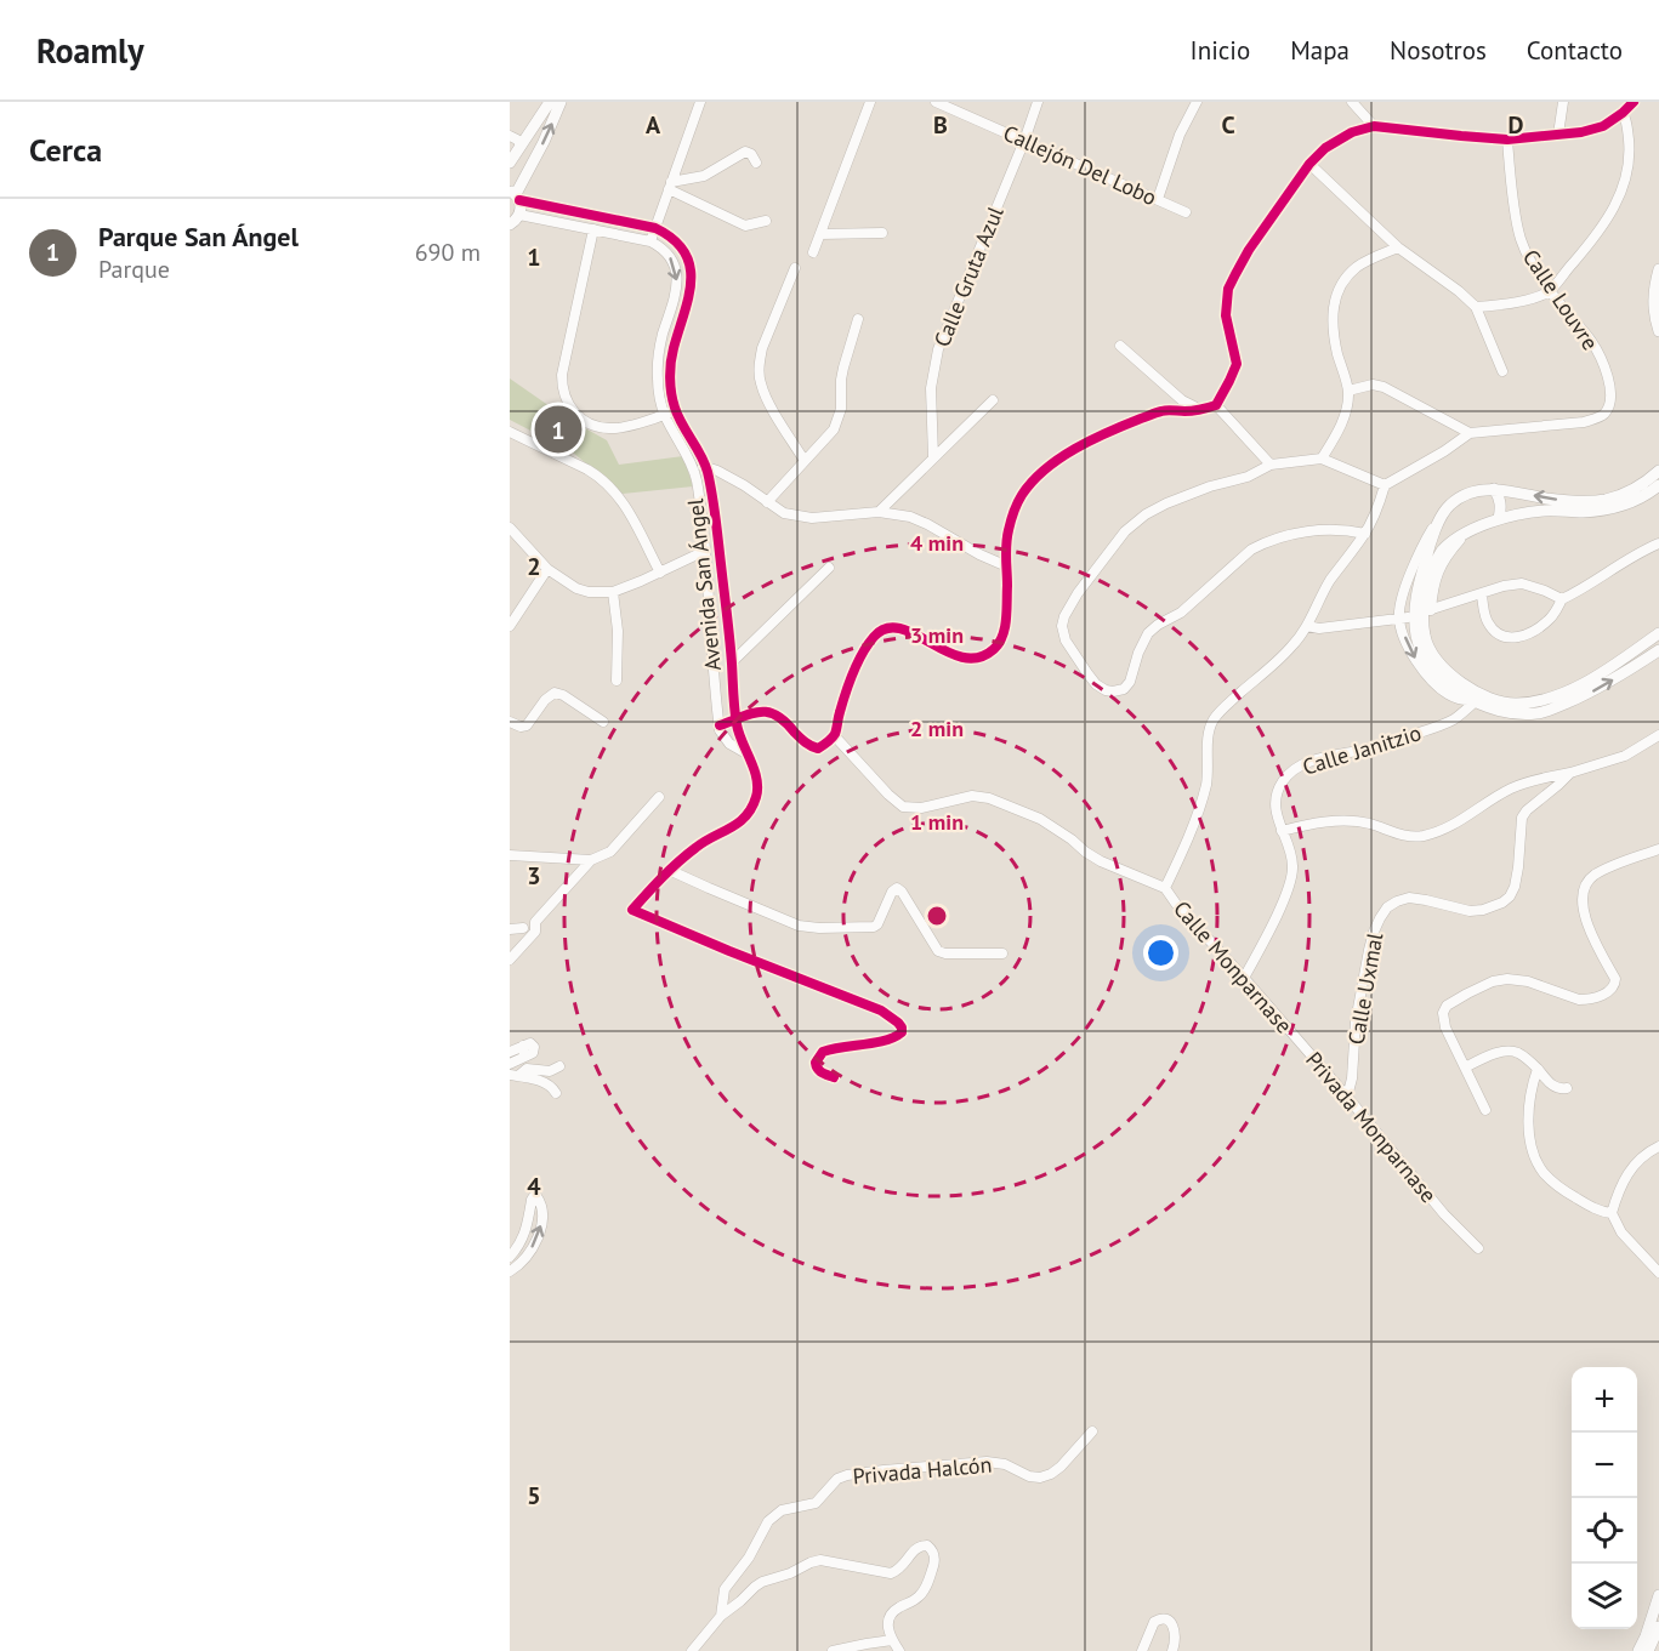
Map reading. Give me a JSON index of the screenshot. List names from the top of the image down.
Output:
{
  "streets": {
    "street": [
      "Callejón Del Lobo",
      "Calle Gruta Azul",
      "Calle Louvre",
      "Avenida San Ángel",
      "Calle Janitzio",
      "Calle Monparnase",
      "Calle Uxmal",
      "Privada Monparnase",
      "Privada Halcón"
    ]
  },
  "crossings": [
    ["Callejón Del Lobo", "Calle Gruta Azul"],
    ["Calle Janitzio", "Calle Monparnase"],
    ["Calle Monparnase", "Privada Monparnase"],
    ["Calle Uxmal", "Privada Monparnase"]
  ],
  "page": {
    "header": "Roamly",
    "nav": [
      "Inicio",
      "Mapa",
      "Nosotros",
      "Contacto"
    ],
    "heading": "Cerca",
    "list": [
      {
        "mark": "1",
        "name": "Parque San Ángel",
        "note": "Parque",
        "value": "690 m"
      }
    ],
    "pins": "1",
    "map_buttons": ["+", "−"]
  },
  "grid": {
    "columns": [
      "A",
      "B",
      "C",
      "D"
    ],
    "rows": [
      "1",
      "2",
      "3",
      "4",
      "5"
    ]
  },
  "rings": [
    "4 min",
    "3 min",
    "2 min",
    "1 min"
  ]
}
